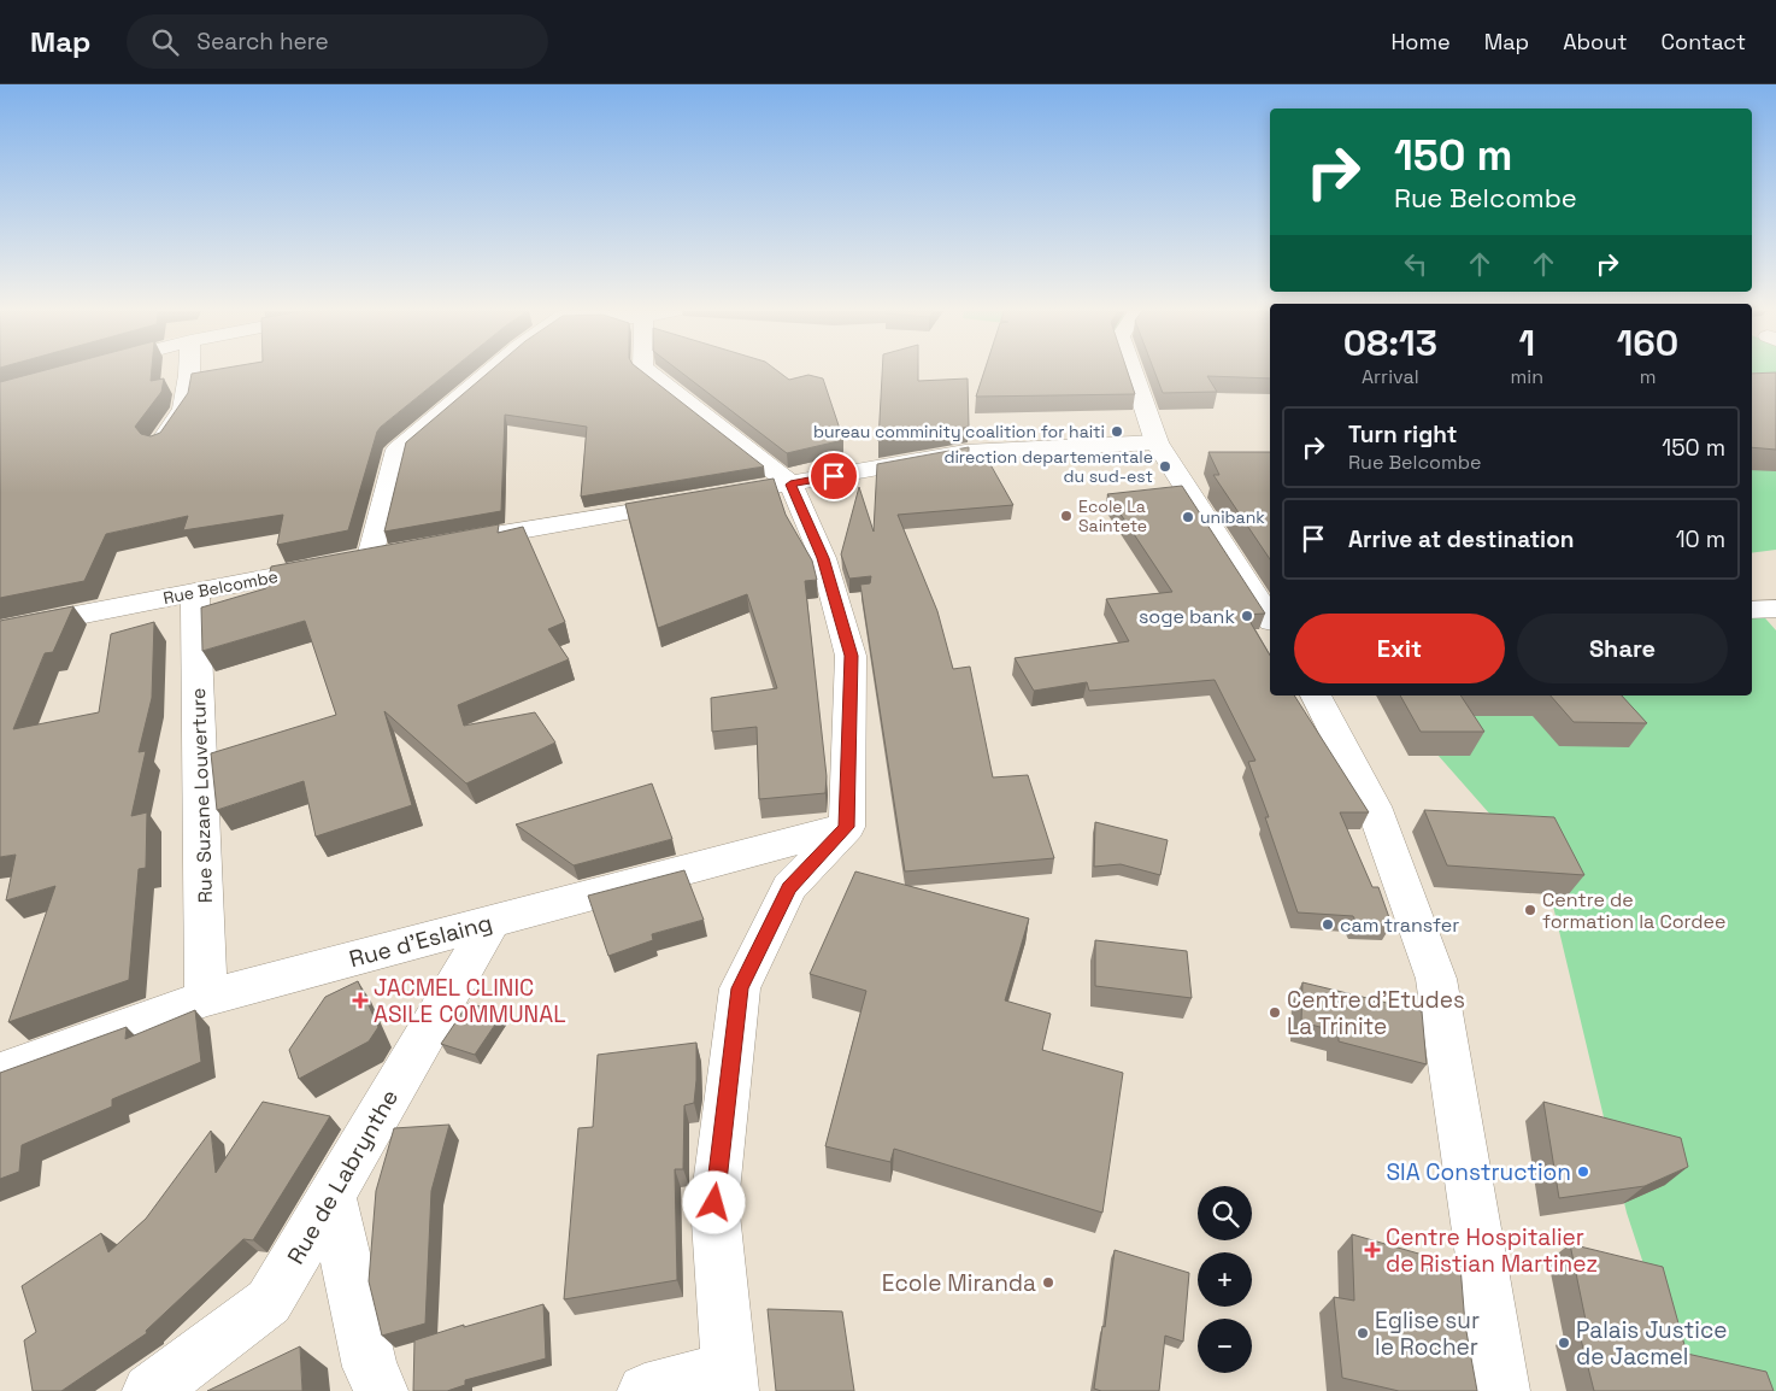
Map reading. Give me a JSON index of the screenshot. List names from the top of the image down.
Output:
{
  "streets": {
    "street": [
      "Rue Belcombe",
      "Rue Suzane Louverture",
      "Rue d'Eslaing",
      "Rue de Labrynthe"
    ]
  },
  "crossings": [
    ["Rue Belcombe", "Rue Suzane Louverture"],
    ["Rue Suzane Louverture", "Rue d'Eslaing"],
    ["Rue d'Eslaing", "Rue de Labrynthe"]
  ],
  "places": {
    "other": [
      "bureau comminity coalition for haiti",
      "direction departementale du sud-est",
      "Ecole La Saintete",
      "unibank",
      "soge bank",
      "Centre de formation la Cordee",
      "cam transfer",
      "Centre d'Etudes La Trinite",
      "SIA Construction",
      "Ecole Miranda",
      "Eglise sur le Rocher",
      "Palais Justice de Jacmel"
    ],
    "health": ["JACMEL CLINIC ASILE COMMUNAL", "Centre Hospitalier de Ristian Martinez"]
  },
  "page": {
    "header": "Map",
    "search": "Search here",
    "nav": [
      "Home",
      "Map",
      "About",
      "Contact"
    ],
    "turn": ["150 m", "Rue Belcombe"],
    "eta": [
      "08:13",
      "Arrival",
      "1",
      "min",
      "160",
      "m"
    ],
    "list": [
      {
        "name": "Turn right",
        "note": "Rue Belcombe",
        "value": "150 m"
      },
      {
        "name": "Arrive at destination",
        "value": "10 m"
      }
    ],
    "buttons": ["Exit", "Share"],
    "map_buttons": ["+", "−"]
  }
}
